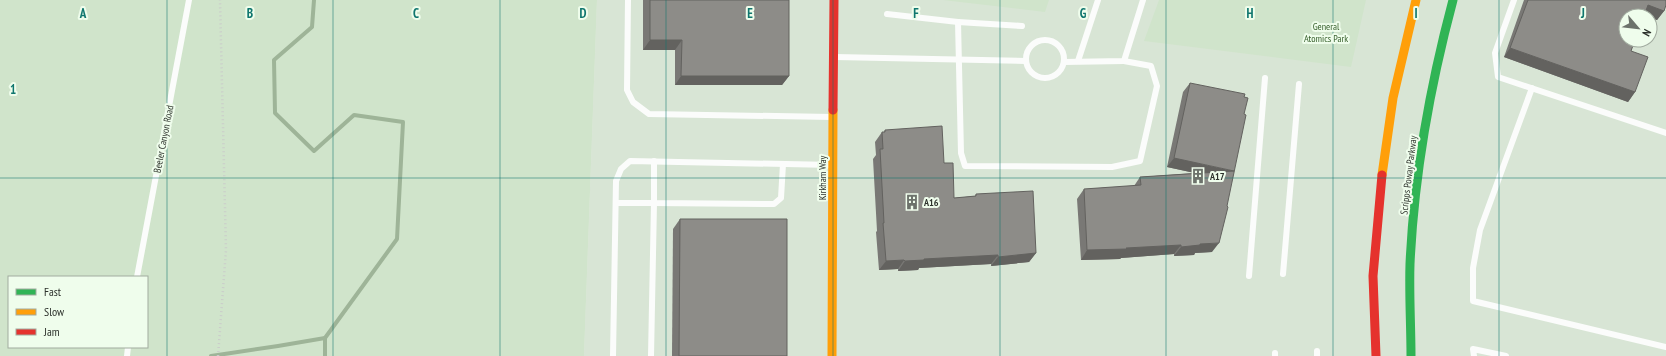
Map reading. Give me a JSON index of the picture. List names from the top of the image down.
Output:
{
  "streets": {
    "main road": ["Scripps Poway Parkway", "Kirkham Way"],
    "lane": ["Beeler Canyon Road"]
  },
  "parks": ["General Atomics Park"],
  "places": {
    "building": ["A17", "A16"]
  },
  "legend": ["Fast", "Slow", "Jam"],
  "north": "bottom right",
  "grid": {
    "columns": [
      "A",
      "B",
      "C",
      "D",
      "E",
      "F",
      "G",
      "H",
      "I",
      "J"
    ],
    "rows": ["1"]
  }
}
